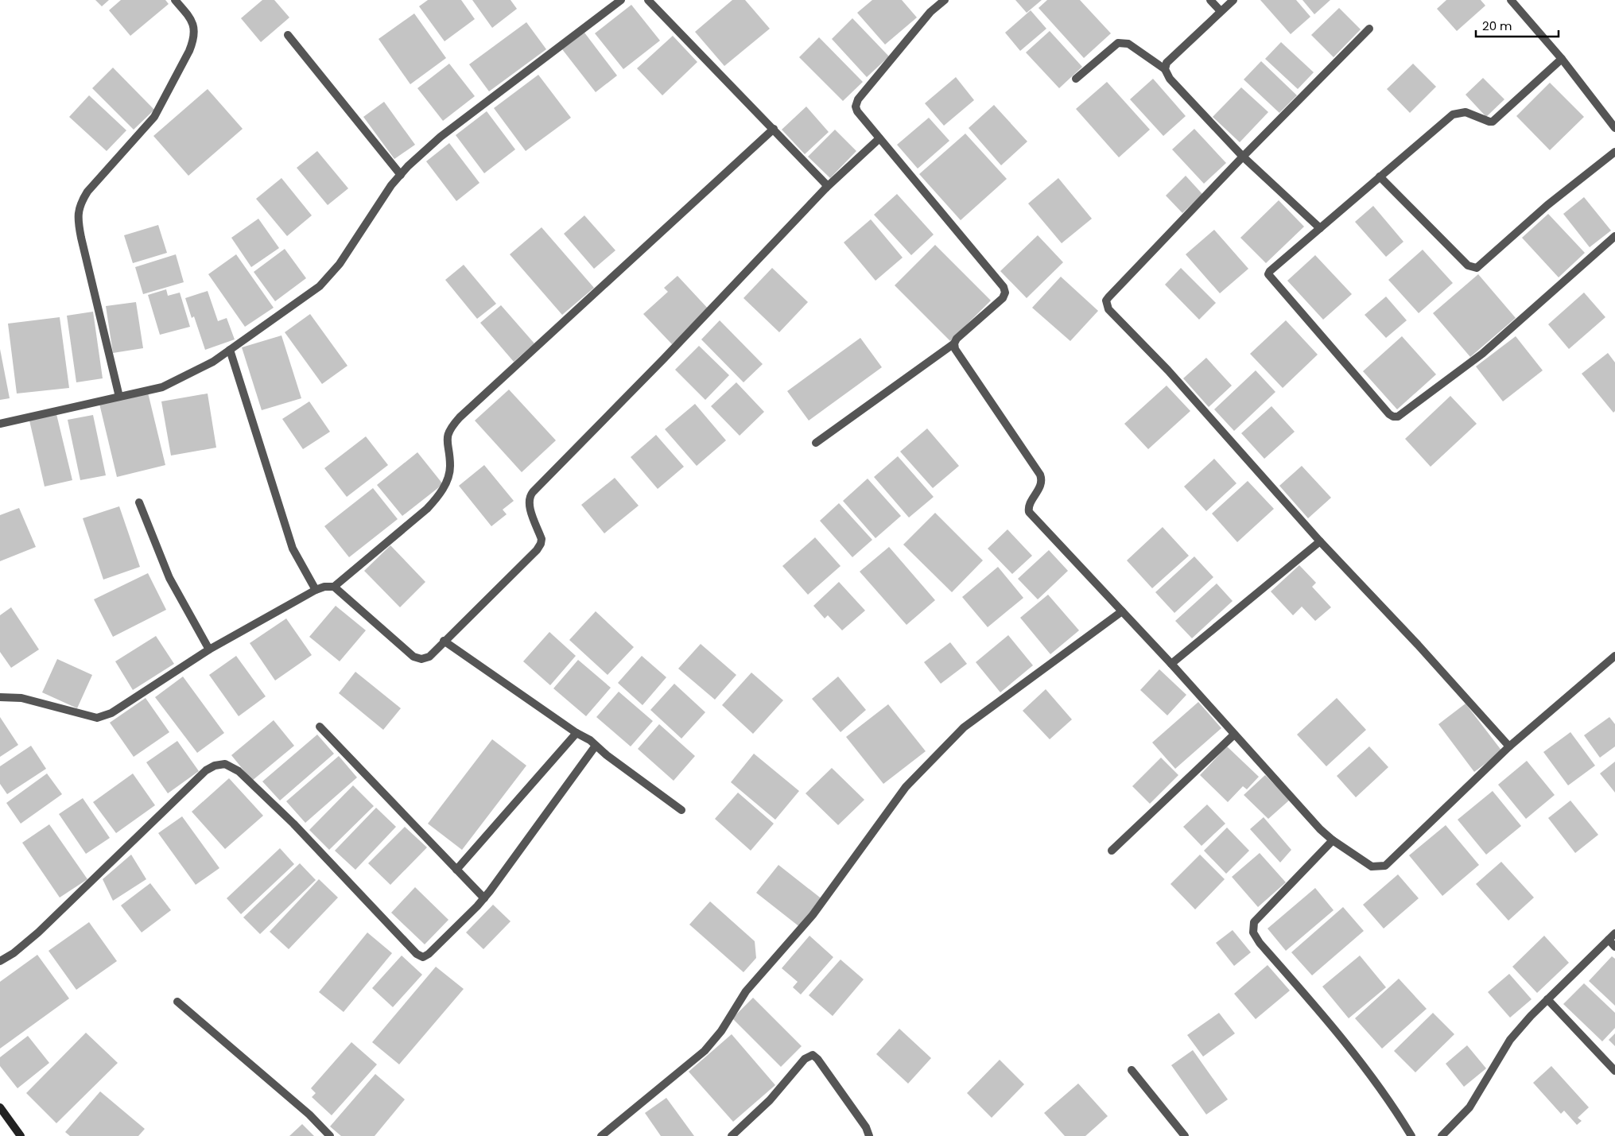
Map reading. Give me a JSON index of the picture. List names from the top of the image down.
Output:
{
  "scale_bar": "20 m"
}
